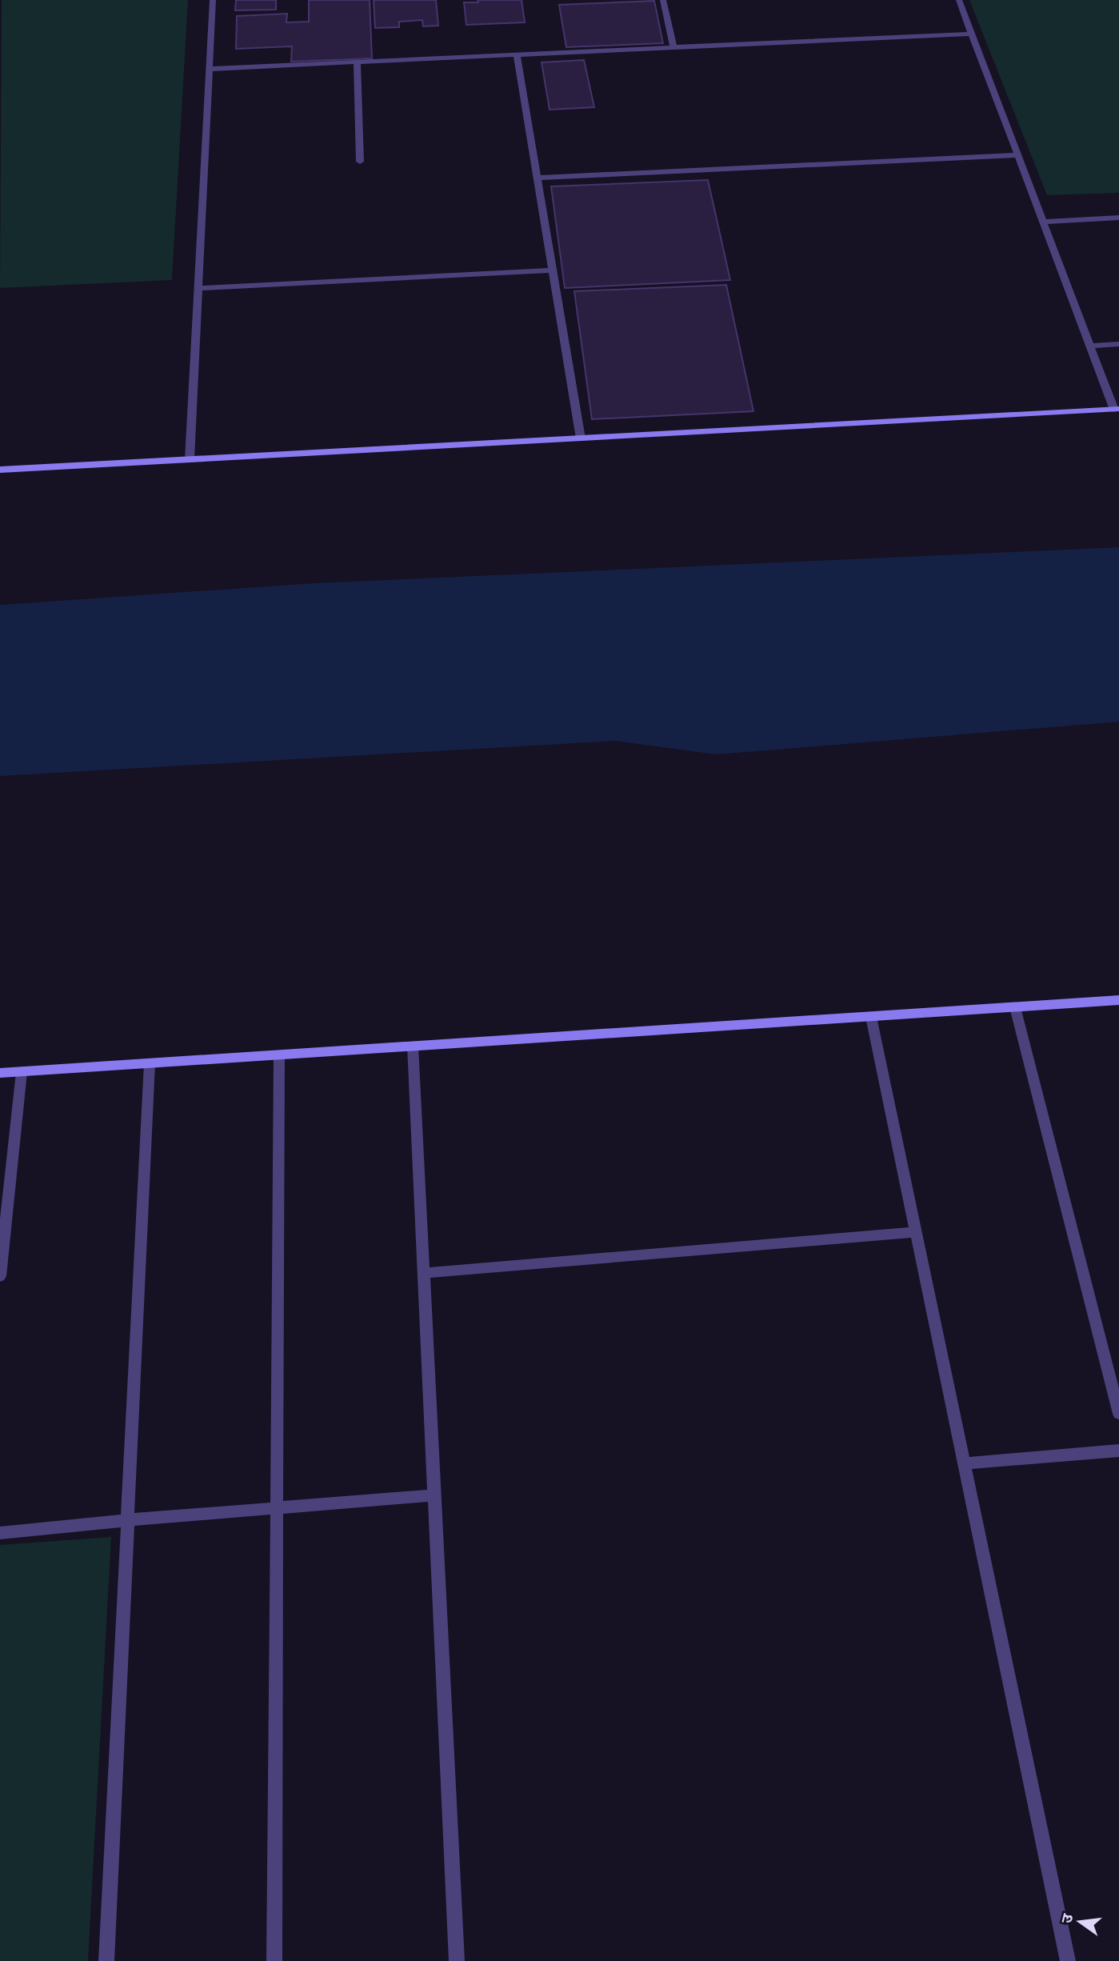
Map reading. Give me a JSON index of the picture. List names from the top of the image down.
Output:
{
  "north": "left"
}
